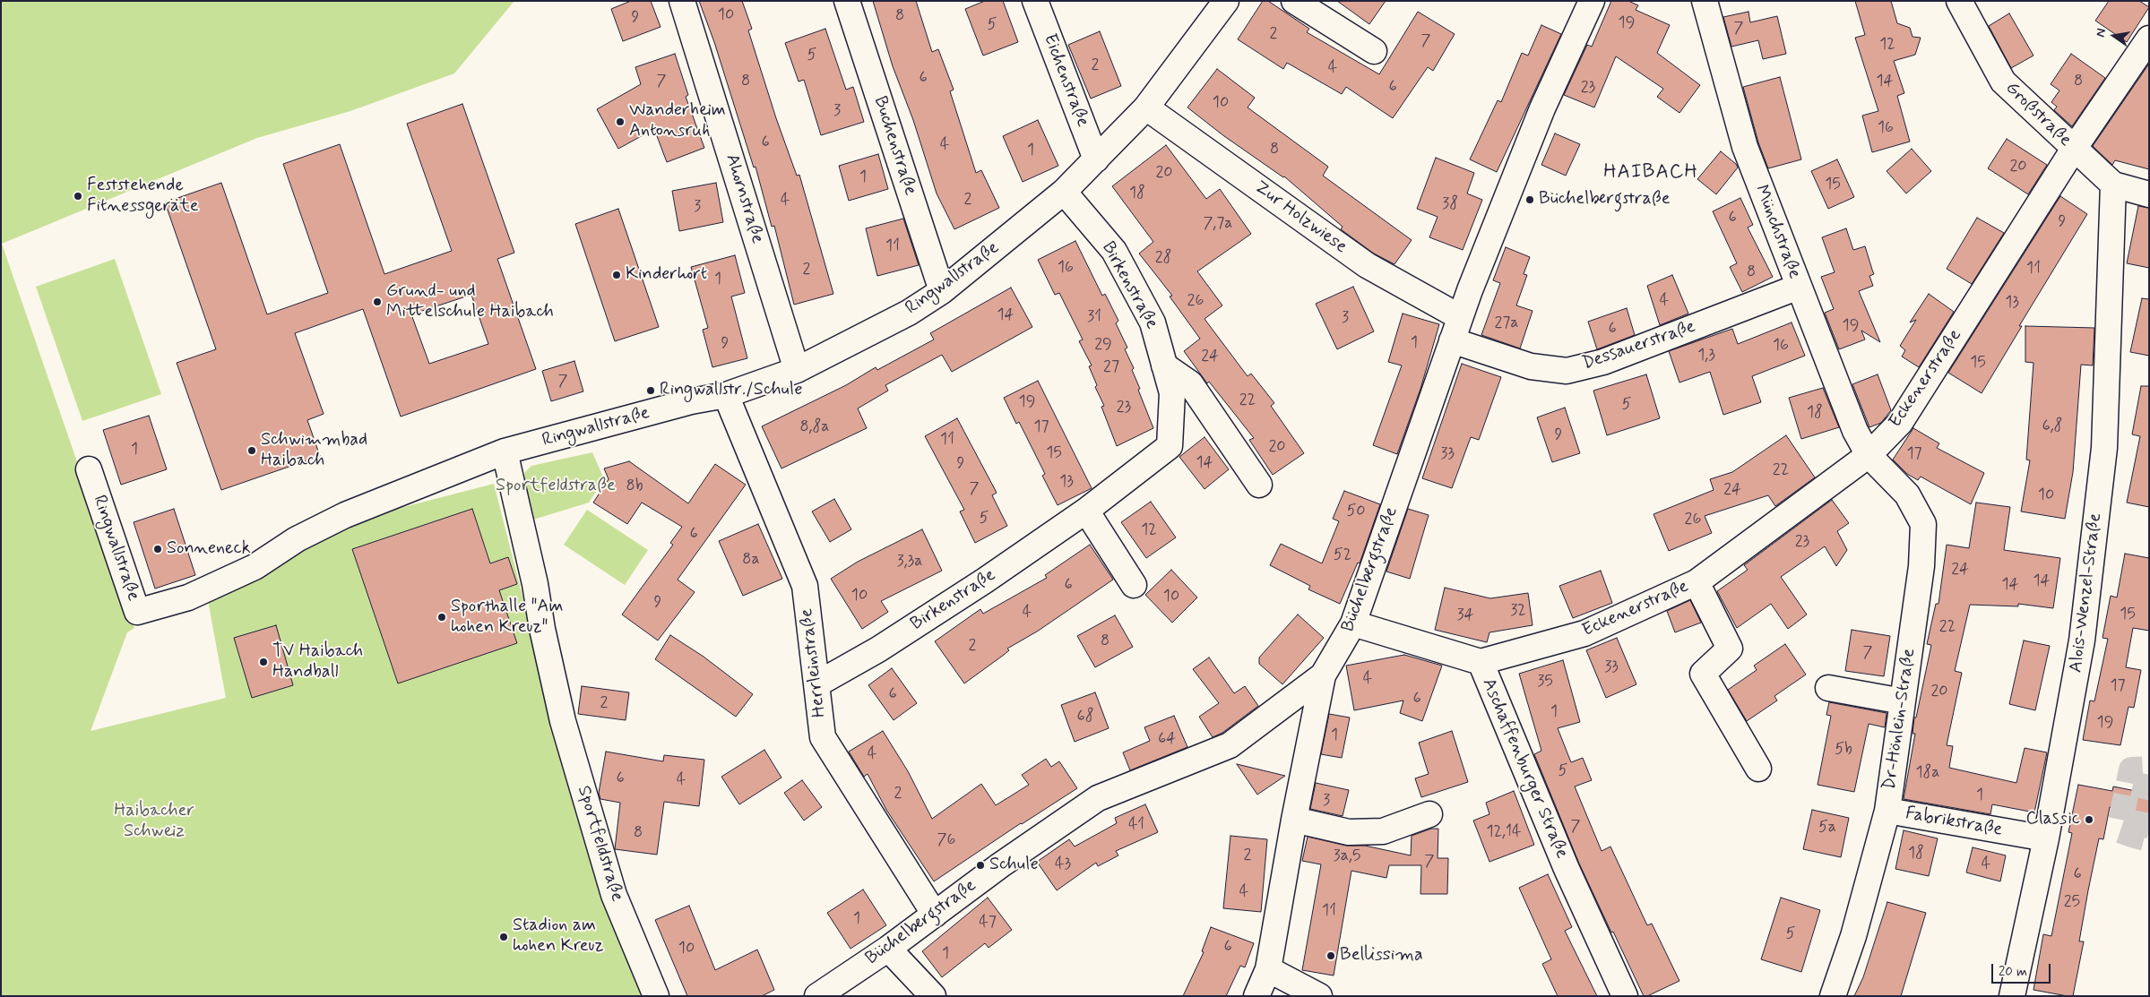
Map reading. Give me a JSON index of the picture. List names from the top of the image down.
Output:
{
  "streets": {
    "street": [
      "Eichenstraße",
      "Großstraße",
      "Buchenstraße",
      "Ahornstraße",
      "Zur Holzwiese",
      "Münchstraße",
      "Ringwallstraße",
      "Birkenstraße",
      "Dessauerstraße",
      "Eckenerstraße",
      "Büchelbergstraße",
      "Alois-Wenzel-Straße",
      "Herrleinstraße",
      "Dr-Hönlein-Straße",
      "Aschaffenburger Straße",
      "Fabrikstraße",
      "Sportfeldstraße"
    ]
  },
  "crossings": [
    ["Eichenstraße", "Ringwallstraße"],
    ["Großstraße", "Eckenerstraße"],
    ["Großstraße", "Alois-Wenzel-Straße"],
    ["Buchenstraße", "Ringwallstraße"],
    ["Ahornstraße", "Ringwallstraße"],
    ["Zur Holzwiese", "Ringwallstraße"],
    ["Zur Holzwiese", "Büchelbergstraße"],
    ["Münchstraße", "Dessauerstraße"],
    ["Münchstraße", "Eckenerstraße"],
    ["Münchstraße", "Dr-Hönlein-Straße"],
    ["Ringwallstraße", "Birkenstraße"],
    ["Ringwallstraße", "Herrleinstraße"],
    ["Ringwallstraße", "Sportfeldstraße"],
    ["Birkenstraße", "Herrleinstraße"],
    ["Dessauerstraße", "Büchelbergstraße"],
    ["Eckenerstraße", "Dr-Hönlein-Straße"],
    ["Eckenerstraße", "Aschaffenburger Straße"],
    ["Büchelbergstraße", "Herrleinstraße"],
    ["Büchelbergstraße", "Aschaffenburger Straße"],
    ["Alois-Wenzel-Straße", "Fabrikstraße"],
    ["Dr-Hönlein-Straße", "Fabrikstraße"]
  ],
  "districts": ["HAIBACH"],
  "parks": ["Sportfeldstraße", "Haibacher Schweiz"],
  "places": [
    "Wanderheim Antonsruh",
    "Feststehende Fitnessgeräte",
    "Büchelbergstraße",
    "Kinderhort",
    "Grund- und Mittelschule Haibach",
    "Ringwallstr./Schule",
    "Schwimmbad Haibach",
    "Sonneneck",
    "Sporthalle \"Am hohen Kreuz\"",
    "TV Haibach Handball",
    "Classic",
    "Schule",
    "Stadion am hohen Kreuz",
    "Bellissima"
  ],
  "house_numbers": [
    "10",
    "8",
    "9",
    "19",
    "5",
    "7",
    "2",
    "7",
    "12",
    "5",
    "2",
    "4",
    "6",
    "7",
    "8",
    "14",
    "8",
    "6",
    "23",
    "10",
    "3",
    "16",
    "6",
    "4",
    "8",
    "1",
    "20",
    "20",
    "1",
    "15",
    "18",
    "2",
    "4",
    "38",
    "3",
    "6",
    "9",
    "7,7a",
    "11",
    "28",
    "16",
    "11",
    "2",
    "8",
    "1",
    "26",
    "4",
    "13",
    "14",
    "31",
    "3",
    "27a",
    "19",
    "6",
    "1",
    "9",
    "29",
    "16",
    "1,3",
    "24",
    "15",
    "27",
    "7",
    "22",
    "19",
    "5",
    "23",
    "18",
    "6,8",
    "8,8a",
    "17",
    "9",
    "11",
    "20",
    "1",
    "15",
    "33",
    "17",
    "14",
    "9",
    "22",
    "13",
    "8b",
    "7",
    "24",
    "10",
    "50",
    "5",
    "26",
    "12",
    "6",
    "23",
    "52",
    "8a",
    "3,3a",
    "24",
    "14",
    "6",
    "14",
    "10",
    "10",
    "9",
    "32",
    "4",
    "15",
    "34",
    "22",
    "8",
    "2",
    "7",
    "33",
    "4",
    "35",
    "17",
    "20",
    "6",
    "6",
    "2",
    "1",
    "68",
    "19",
    "1",
    "64",
    "5b",
    "4",
    "5",
    "18a",
    "6",
    "4",
    "2",
    "1",
    "3",
    "41",
    "7",
    "5a",
    "12,14",
    "8",
    "76",
    "18",
    "2",
    "3a,5",
    "7",
    "43",
    "4",
    "6",
    "4",
    "25",
    "11",
    "1",
    "47",
    "5",
    "6",
    "10",
    "1"
  ],
  "scale_bar": "20 m",
  "north": "left"
}
